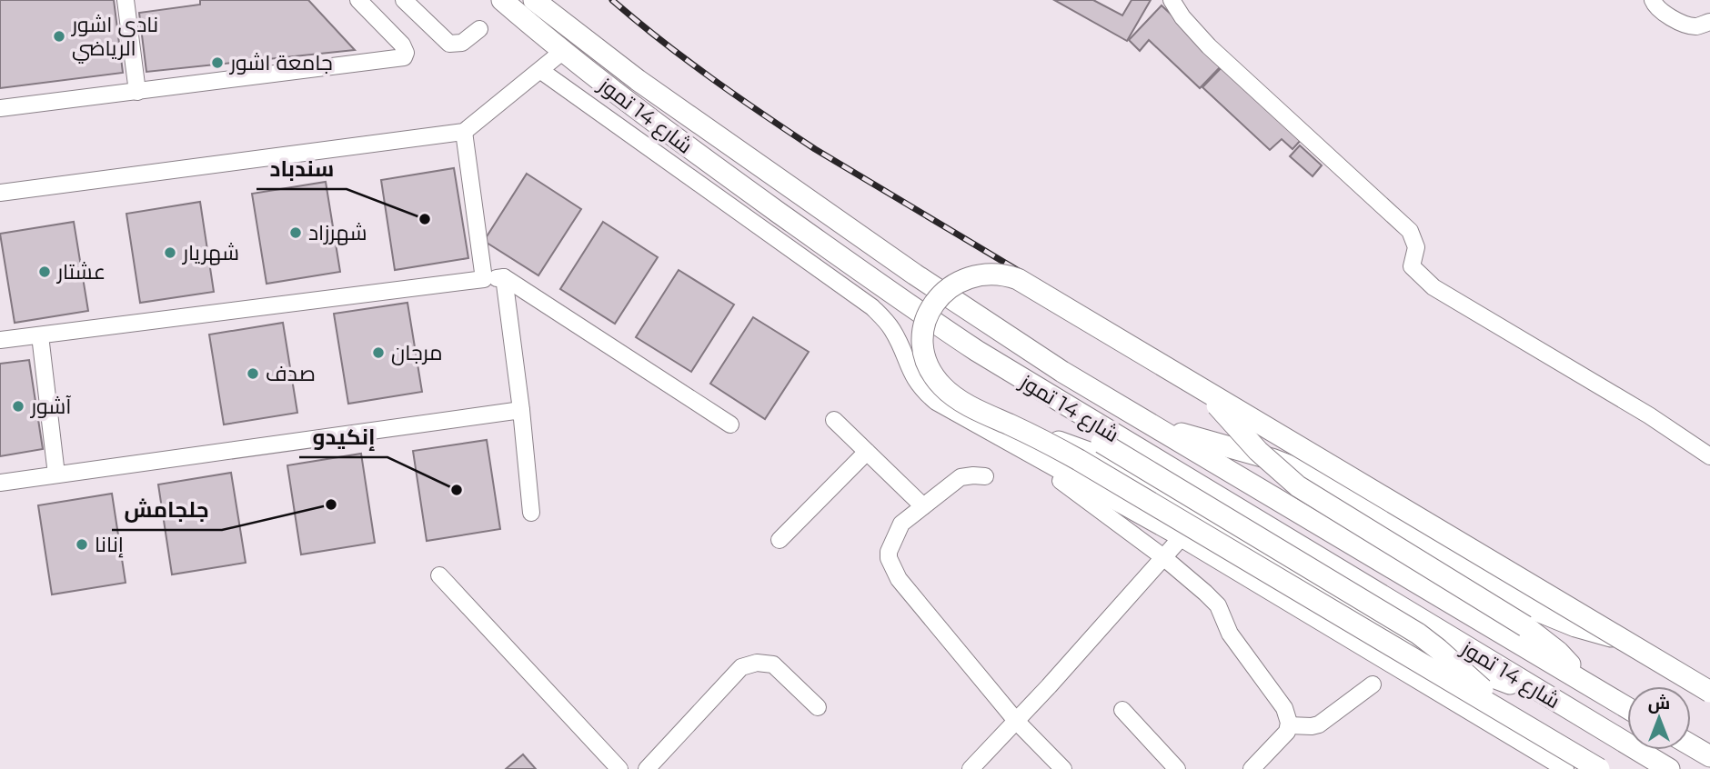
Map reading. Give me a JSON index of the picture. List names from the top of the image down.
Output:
{
  "streets": {
    "main road": ["شارع 14 تموز"]
  },
  "places": [
    "نادي اشور الرياضي",
    "جامعة اشور",
    "سندباد",
    "شهرزاد",
    "شهريار",
    "عشتار",
    "مرجان",
    "صدف",
    "آشور",
    "إنكيدو",
    "جلجامش",
    "إنانا"
  ],
  "north": "top"
}
